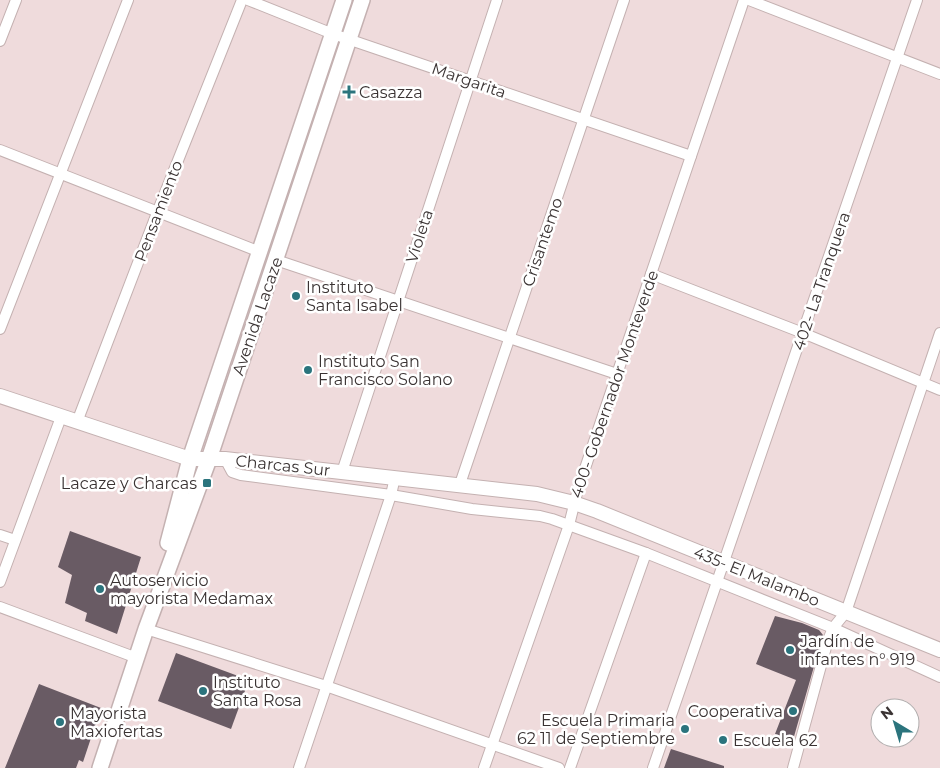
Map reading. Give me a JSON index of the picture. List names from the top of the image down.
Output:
{
  "streets": {
    "main road": ["Avenida Lacaze", "Charcas Sur", "435- El Malambo"],
    "street": [
      "Margarita",
      "Pensamiento",
      "Violeta",
      "Crisantemo",
      "402- La Tranquera",
      "400- Gobernador Monteverde"
    ]
  },
  "crossings": [
    ["Margarita", "Violeta"],
    ["Margarita", "Crisantemo"],
    ["Margarita", "Avenida Lacaze"],
    ["Margarita", "400- Gobernador Monteverde"],
    ["Pensamiento", "Charcas Sur"],
    ["Violeta", "Charcas Sur"],
    ["Crisantemo", "Charcas Sur"],
    ["402- La Tranquera", "435- El Malambo"],
    ["Avenida Lacaze", "Charcas Sur"],
    ["400- Gobernador Monteverde", "Charcas Sur"],
    ["400- Gobernador Monteverde", "435- El Malambo"],
    ["Charcas Sur", "435- El Malambo"]
  ],
  "places": {
    "health": ["Casazza"],
    "other": [
      "Instituto Santa Isabel",
      "Instituto San Francisco Solano",
      "Autoservicio mayorista Medamax",
      "Jardín de infantes n° 919",
      "Instituto Santa Rosa",
      "Cooperativa",
      "Mayorista Maxiofertas",
      "Escuela Primaria 62 11 de Septiembre",
      "Escuela 62"
    ],
    "transit": ["Lacaze y Charcas"]
  },
  "north": "top left"
}
